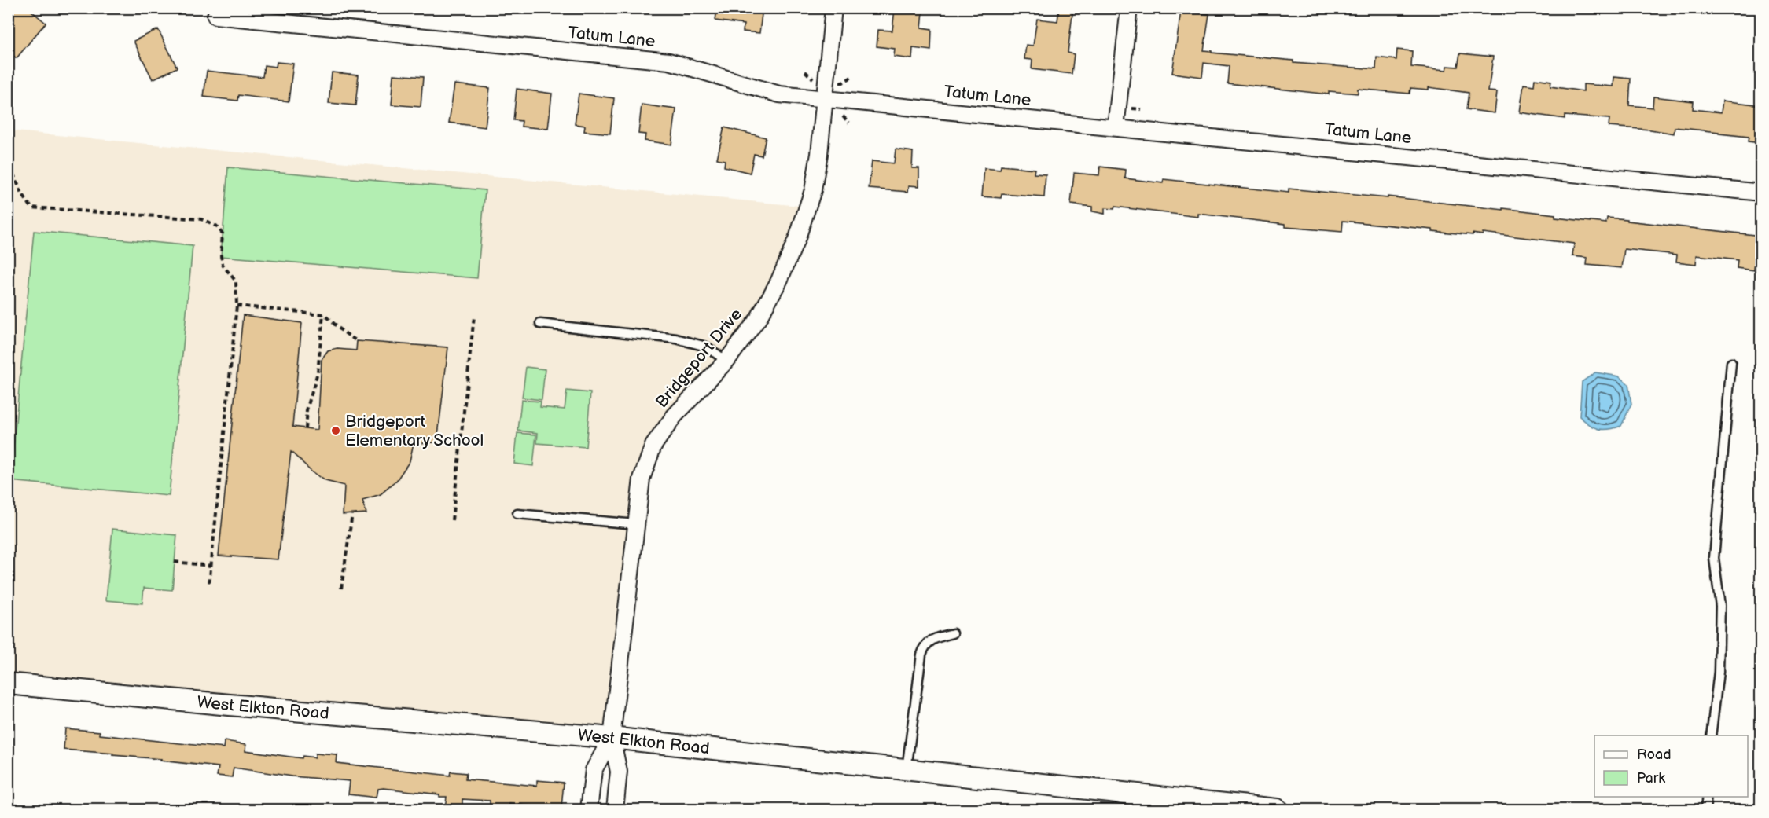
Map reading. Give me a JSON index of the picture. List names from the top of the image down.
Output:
{
  "streets": {
    "street": ["Tatum Lane", "Bridgeport Drive", "West Elkton Road"]
  },
  "crossings": [
    ["Tatum Lane", "Bridgeport Drive"],
    ["Bridgeport Drive", "West Elkton Road"]
  ],
  "places": ["Bridgeport Elementary School"],
  "legend": ["Road", "Park"]
}
